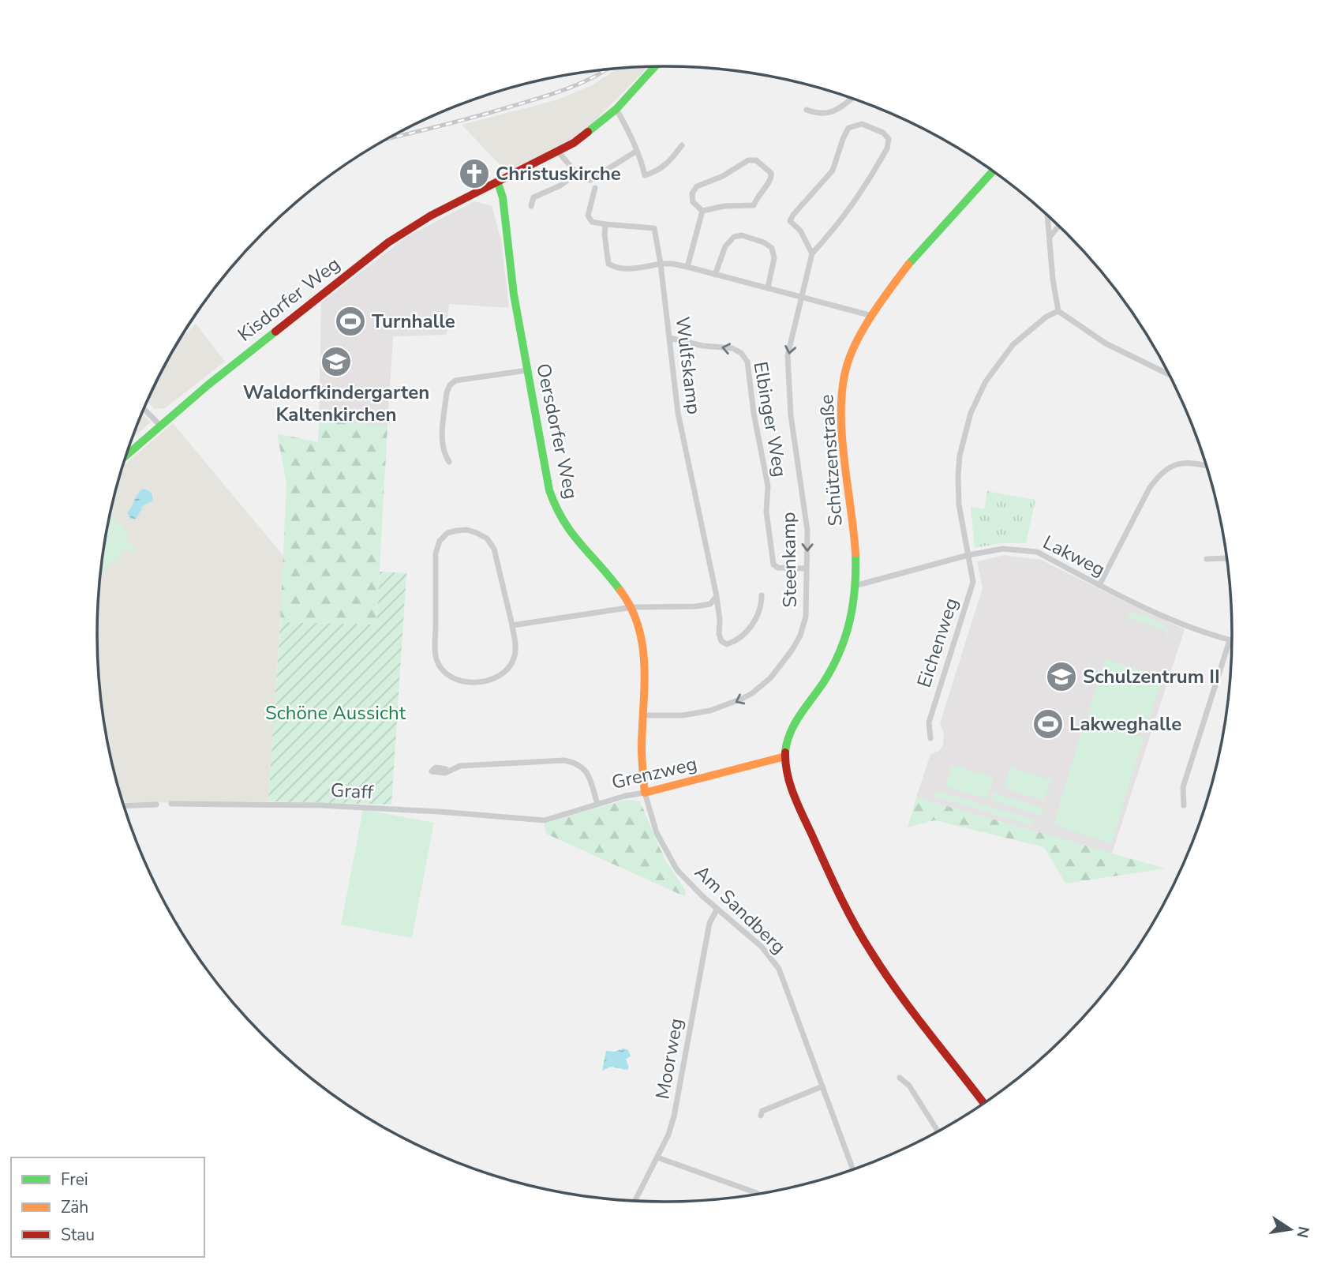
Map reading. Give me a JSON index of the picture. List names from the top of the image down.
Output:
{
  "streets": {
    "street": [
      "Kisdorfer Weg",
      "Wulfskamp",
      "Elbinger Weg",
      "Oersdorfer Weg",
      "Schützenstraße",
      "Lakweg",
      "Steenkamp",
      "Eichenweg",
      "Grenzweg",
      "Graff",
      "Am Sandberg",
      "Moorweg"
    ]
  },
  "crossings": [
    ["Kisdorfer Weg", "Oersdorfer Weg"],
    ["Wulfskamp", "Elbinger Weg"],
    ["Elbinger Weg", "Steenkamp"],
    ["Oersdorfer Weg", "Steenkamp"],
    ["Oersdorfer Weg", "Grenzweg"],
    ["Oersdorfer Weg", "Am Sandberg"],
    ["Schützenstraße", "Lakweg"],
    ["Schützenstraße", "Grenzweg"],
    ["Lakweg", "Eichenweg"],
    ["Grenzweg", "Graff"],
    ["Grenzweg", "Am Sandberg"],
    ["Am Sandberg", "Moorweg"]
  ],
  "one_way": ["Elbinger Weg", "Steenkamp"],
  "parks": ["Schöne Aussicht"],
  "places": {
    "church": ["Christuskirche"],
    "sports": ["Turnhalle", "Lakweghalle"],
    "school or university": ["Waldorfkindergarten Kaltenkirchen", "Schulzentrum II"]
  },
  "legend": ["Frei", "Zäh", "Stau"],
  "north": "right"
}
